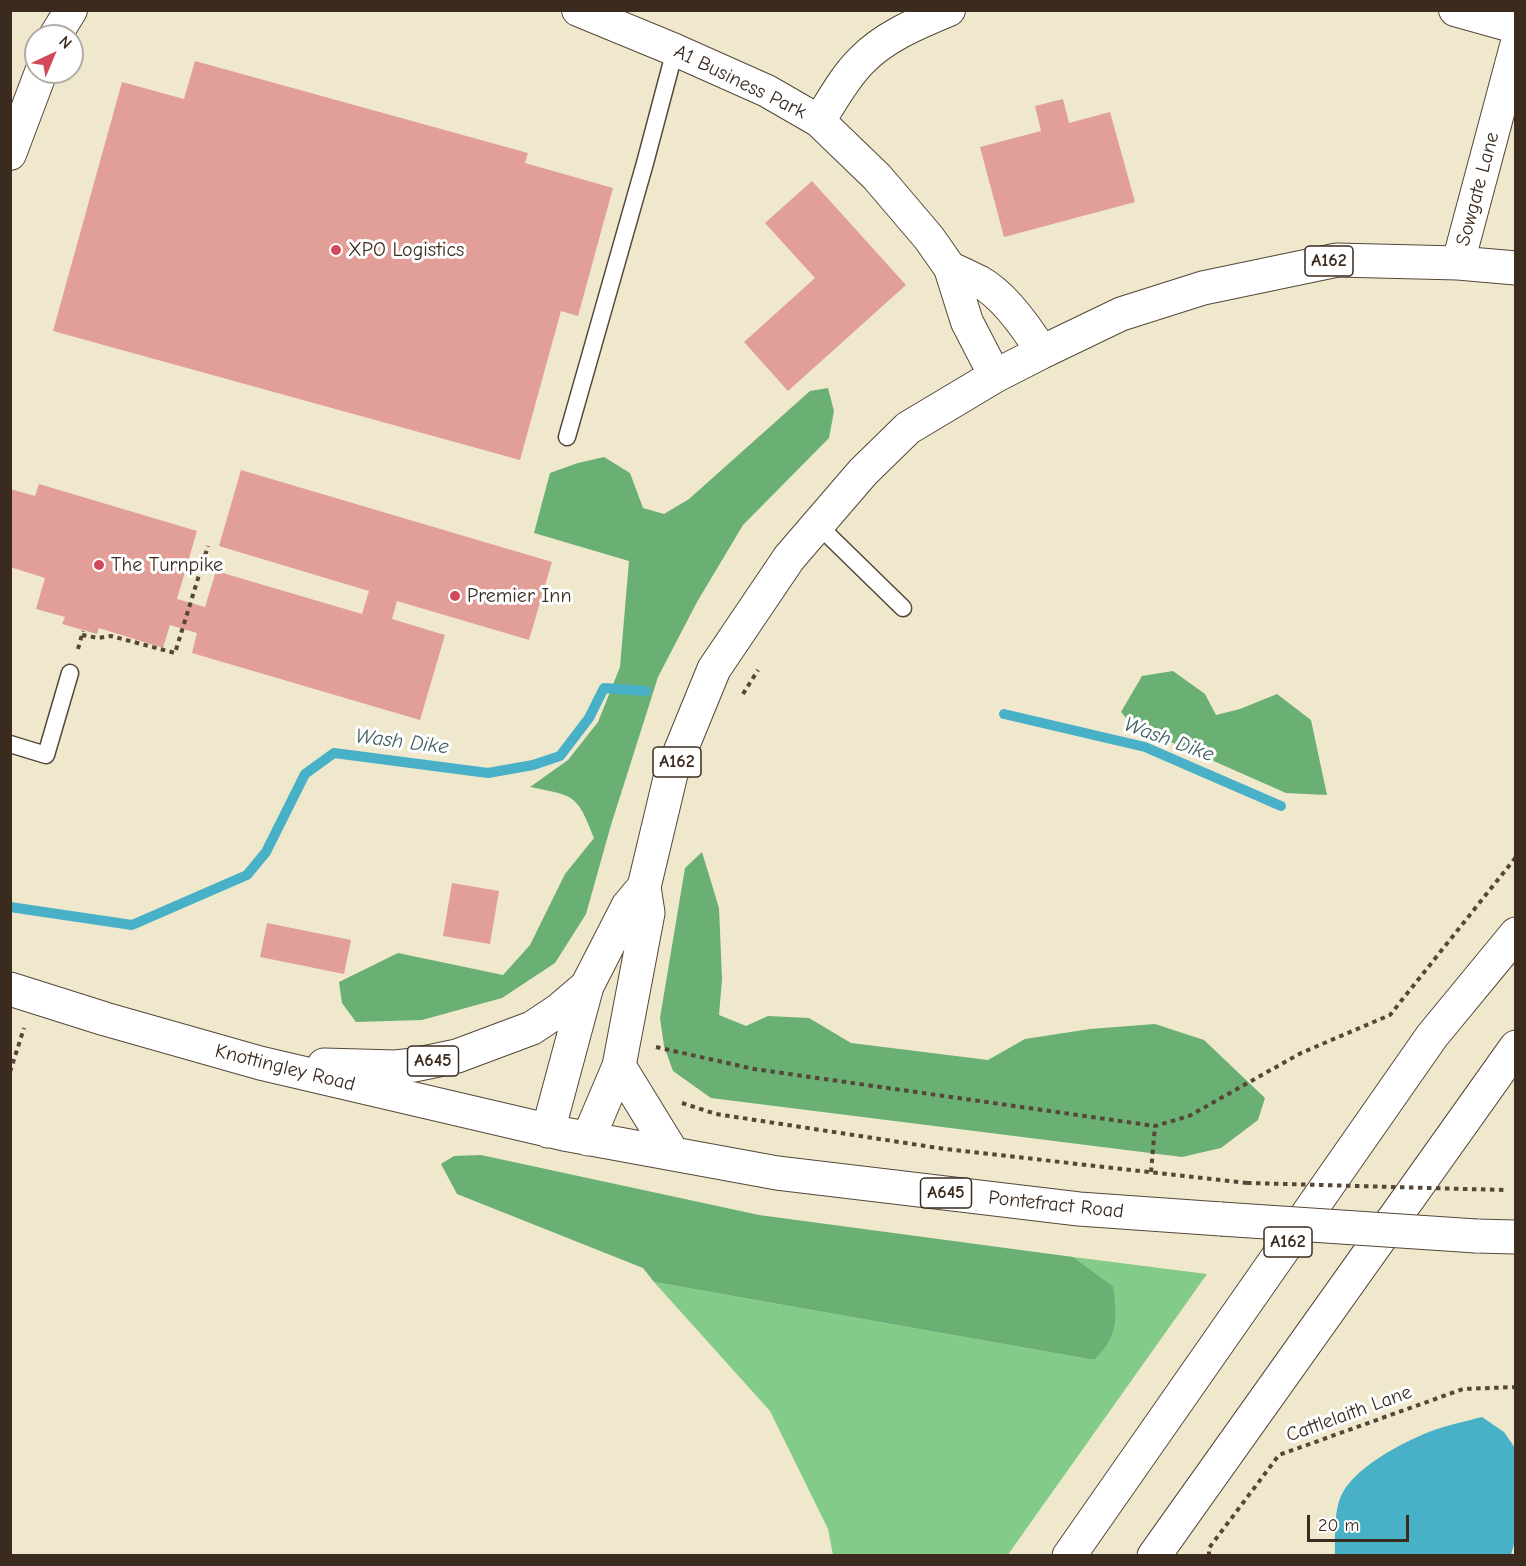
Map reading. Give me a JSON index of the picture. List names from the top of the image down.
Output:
{
  "streets": {
    "highway": [
      "A162",
      "A645",
      "Knottingley Road",
      "Pontefract Road"
    ],
    "street": ["A1 Business Park", "Sowgate Lane"],
    "path": ["Cattlelaith Lane"]
  },
  "crossings": [
    ["A1 Business Park", "A162"],
    ["Sowgate Lane", "A162"],
    ["A162", "A645"],
    ["A162", "Knottingley Road"],
    ["A162", "Pontefract Road"],
    ["A645", "Knottingley Road"],
    ["Knottingley Road", "Pontefract Road"]
  ],
  "water": ["Wash Dike"],
  "places": ["XPO Logistics", "The Turnpike", "Premier Inn"],
  "scale_bar": "20 m",
  "north": "top right"
}
